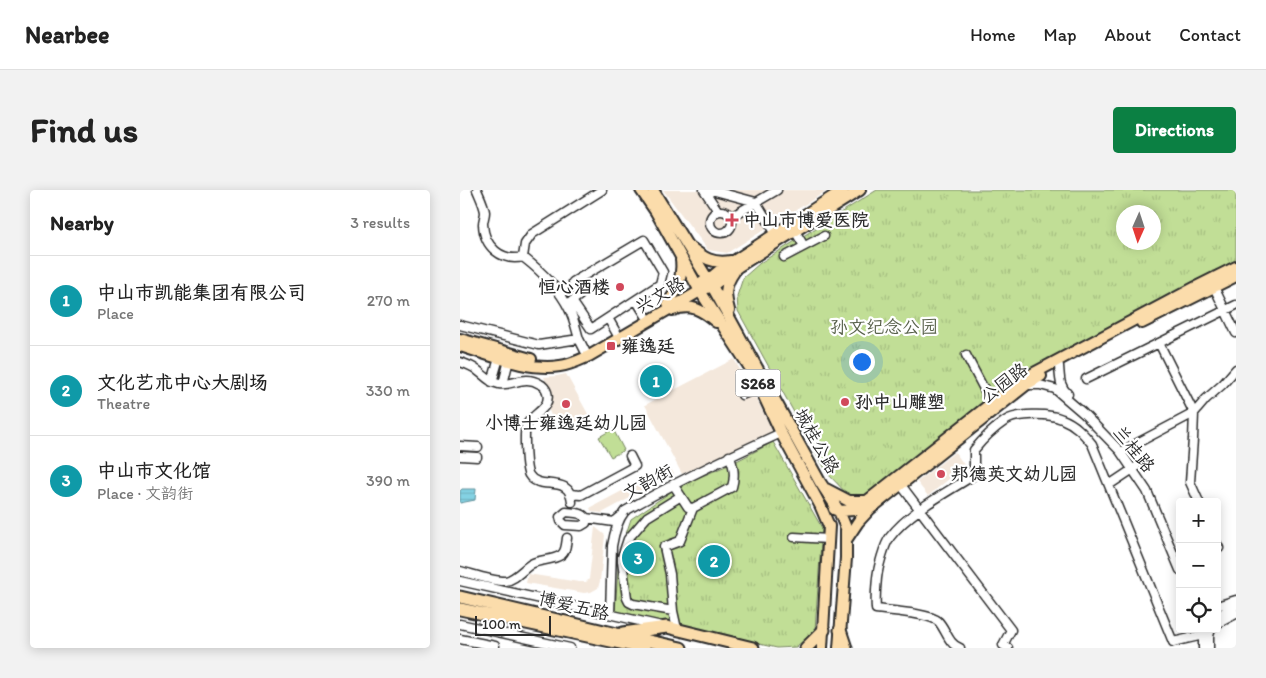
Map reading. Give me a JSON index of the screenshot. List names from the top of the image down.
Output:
{
  "streets": {
    "highway": ["S268", "博爱五路"],
    "main road": ["兴文路", "公园路", "城桂公路"],
    "street": ["兰桂路", "文韵街"]
  },
  "crossings": [
    ["兴文路", "城桂公路"],
    ["S268", "城桂公路"],
    ["公园路", "城桂公路"],
    ["公园路", "兰桂路"],
    ["城桂公路", "文韵街"]
  ],
  "parks": ["孙文纪念公园"],
  "places": {
    "health": ["中山市博爱医院"],
    "other": [
      "恒心酒楼",
      "孙中山雕塑",
      "小博士雍逸廷幼儿园",
      "邦德英文幼儿园"
    ],
    "transit": ["雍逸廷"]
  },
  "scale_bar": "100 m",
  "north": "bottom",
  "page": {
    "header": "Nearbee",
    "nav": [
      "Home",
      "Map",
      "About",
      "Contact"
    ],
    "buttons": "Directions",
    "title": "Find us",
    "heading": ["Nearby", "3 results"],
    "list": [
      {
        "mark": "1",
        "name": "中山市凯能集团有限公司",
        "note": "Place",
        "value": "270 m"
      },
      {
        "mark": "2",
        "name": "文化艺术中心大剧场",
        "note": "Theatre",
        "value": "330 m"
      },
      {
        "mark": "3",
        "name": "中山市文化馆",
        "note": "Place · 文韵街",
        "value": "390 m"
      }
    ],
    "pins": ["1", "3", "2"],
    "map_buttons": ["+", "−"],
    "scale": "100 m"
  }
}
